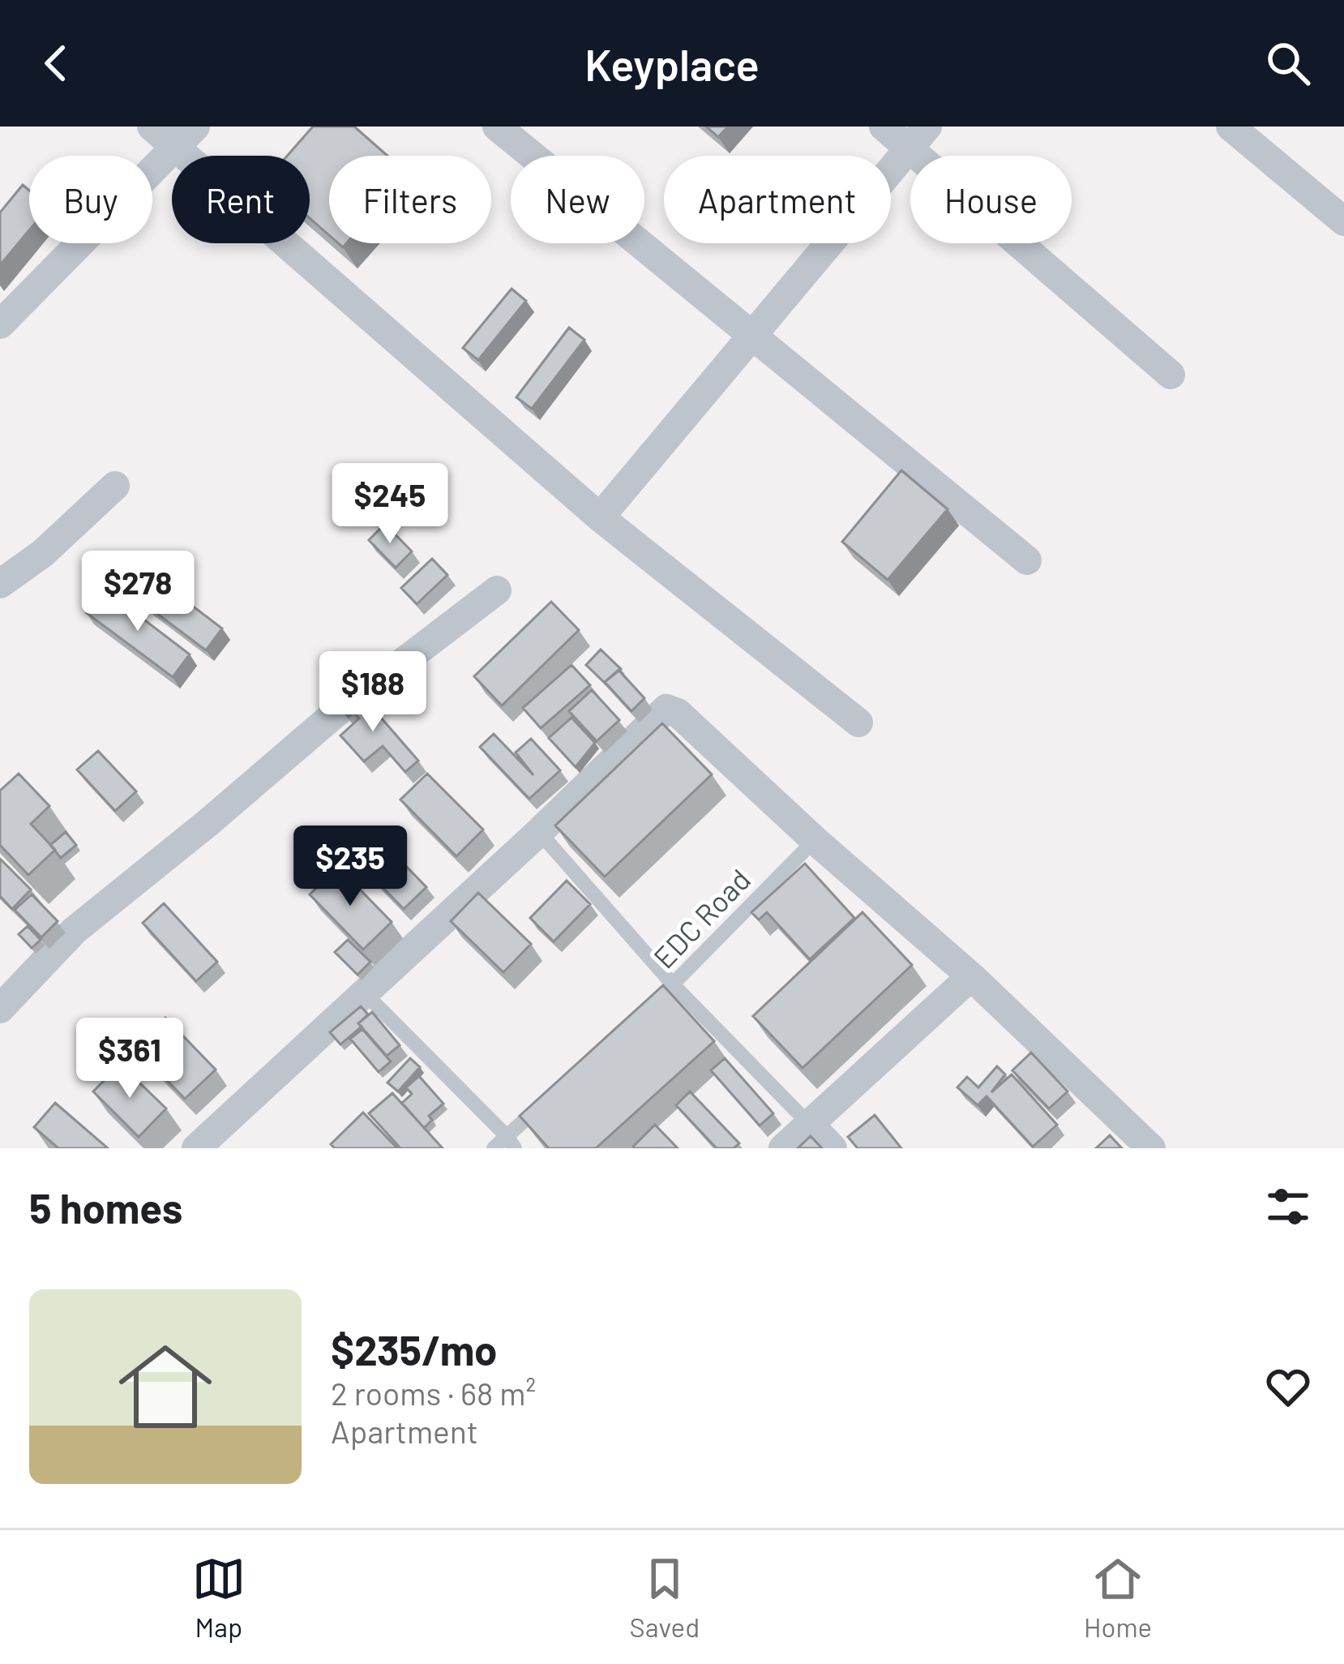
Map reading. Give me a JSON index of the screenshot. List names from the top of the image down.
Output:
{
  "streets": {
    "lane": ["EDC Road"]
  },
  "page": {
    "header": "Keyplace",
    "chip": [
      "Buy",
      "Rent",
      "Filters",
      "New",
      "Apartment",
      "House"
    ],
    "price": [
      "$245",
      "$278",
      "$188",
      "$235",
      "$361"
    ],
    "heading": "5 homes",
    "list": [
      {
        "name": "$235/mo",
        "note": "2 rooms · 68 m² · Apartment"
      }
    ],
    "tabs": ["Map", "Saved", "Home"]
  }
}
